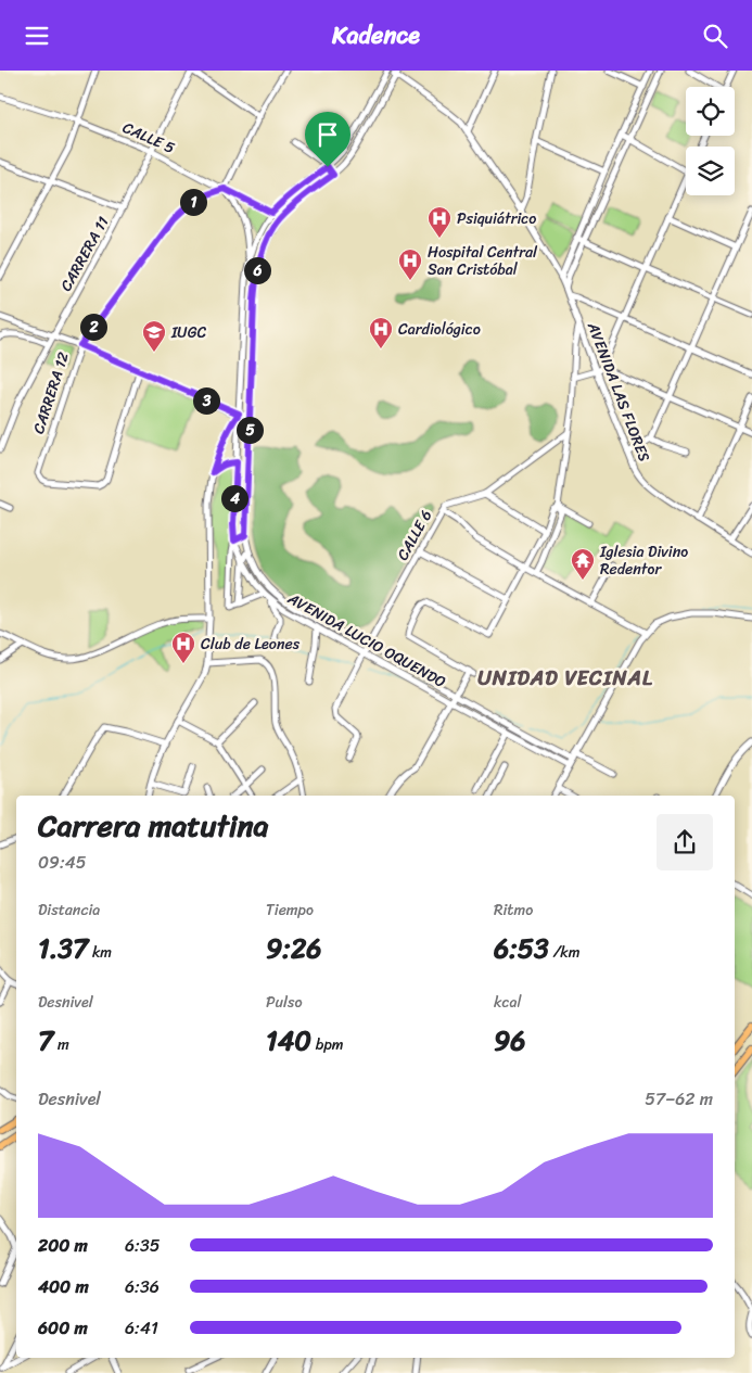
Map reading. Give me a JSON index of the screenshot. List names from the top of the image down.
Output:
{
  "streets": {
    "street": [
      "CALLE 5",
      "CARRERA 11",
      "AVENIDA LAS FLORES",
      "CARRERA 12",
      "CALLE 6",
      "AVENIDA LUCIO OQUENDO"
    ]
  },
  "crossings": [
    ["CALLE 5", "CARRERA 11"],
    ["CALLE 5", "CARRERA 12"],
    ["CALLE 5", "AVENIDA LUCIO OQUENDO"],
    ["AVENIDA LAS FLORES", "AVENIDA LUCIO OQUENDO"],
    ["CALLE 6", "AVENIDA LUCIO OQUENDO"]
  ],
  "districts": ["UNIDAD VECINAL"],
  "places": {
    "hospital": [
      "Psiquiátrico",
      "Hospital Central San Cristóbal",
      "Cardiológico",
      "Club de Leones"
    ],
    "school or university": ["IUGC"],
    "temple": ["Iglesia Divino Redentor"]
  },
  "page": {
    "header": "Kadence",
    "pins": [
      "1",
      "6",
      "2",
      "3",
      "5",
      "4"
    ],
    "heading": ["Carrera matutina", "09:45"],
    "stats": [
      ["Distancia", "1.37 km"],
      ["Tiempo", "9:26"],
      ["Ritmo", "6:53 /km"],
      ["Desnivel", "7 m"],
      ["Pulso", "140 bpm"],
      ["kcal", "96"]
    ],
    "chart": ["Desnivel", "57–62 m"],
    "list": [
      {
        "name": "200 m",
        "note": "6:35"
      },
      {
        "name": "400 m",
        "note": "6:36"
      },
      {
        "name": "600 m",
        "note": "6:41"
      }
    ]
  }
}
